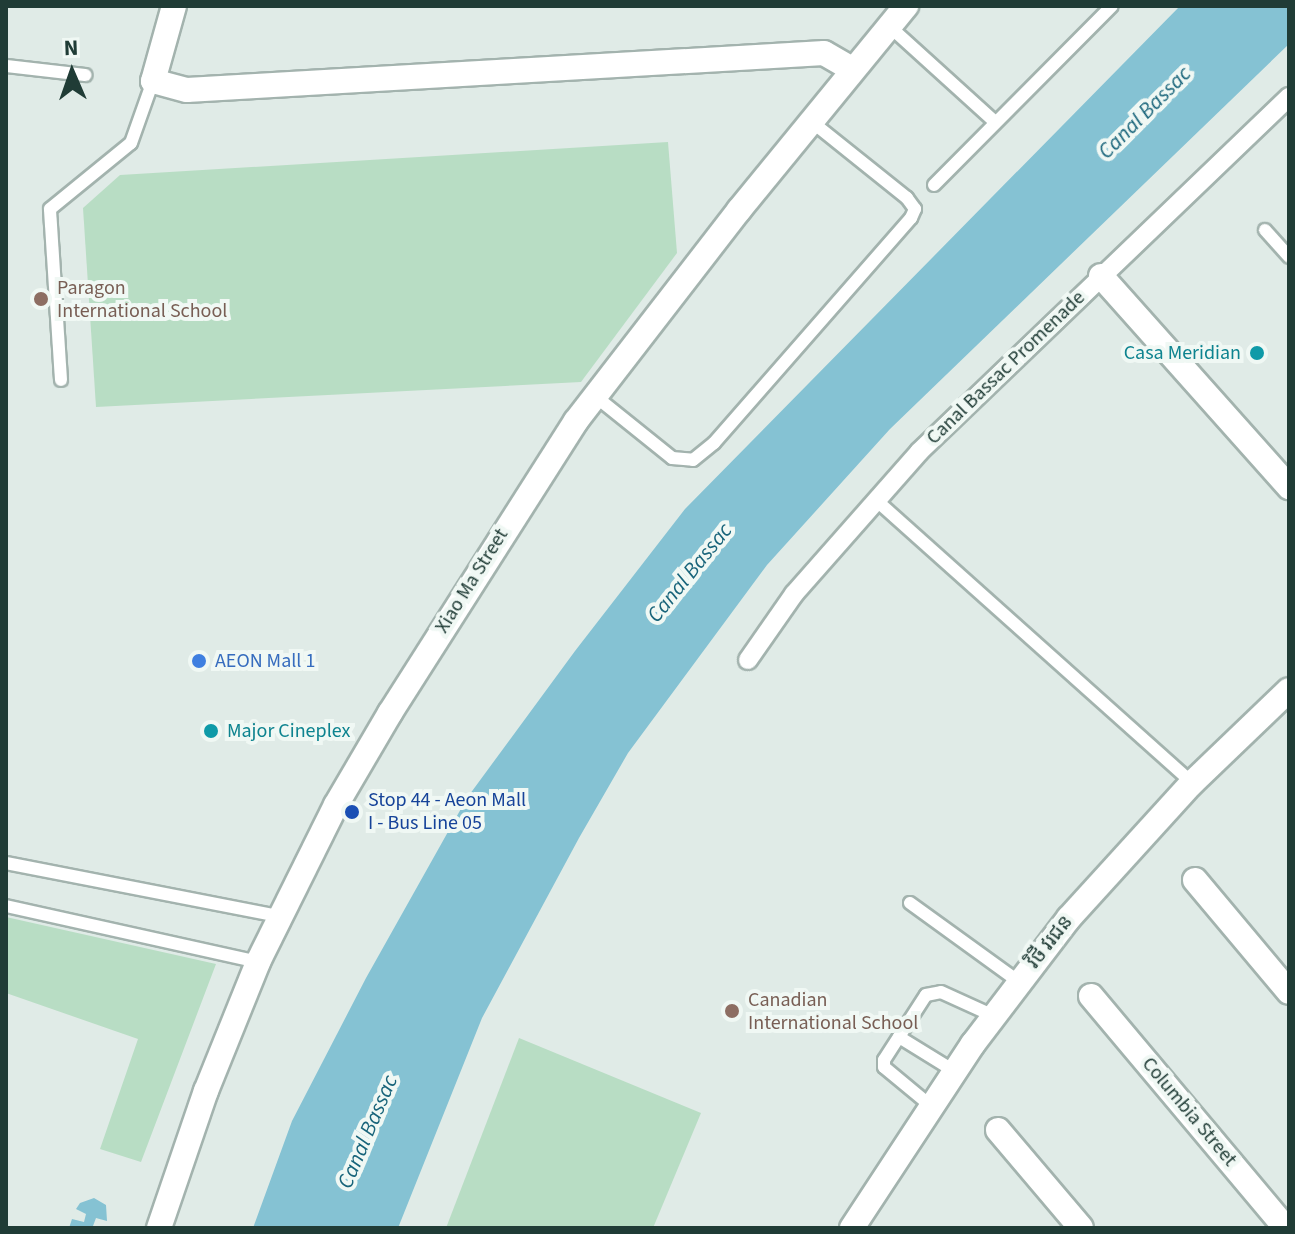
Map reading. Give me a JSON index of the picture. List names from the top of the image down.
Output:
{
  "streets": {
    "street": [
      "Canal Bassac Promenade",
      "Xiao Ma Street",
      "វិថី វរជន",
      "Columbia Street"
    ]
  },
  "water": ["Canal Bassac"],
  "places": [
    "Paragon International School",
    "Casa Meridian",
    "AEON Mall 1",
    "Major Cineplex",
    "Stop 44 - Aeon Mall I - Bus Line 05",
    "Canadian International School"
  ],
  "north": "top"
}
